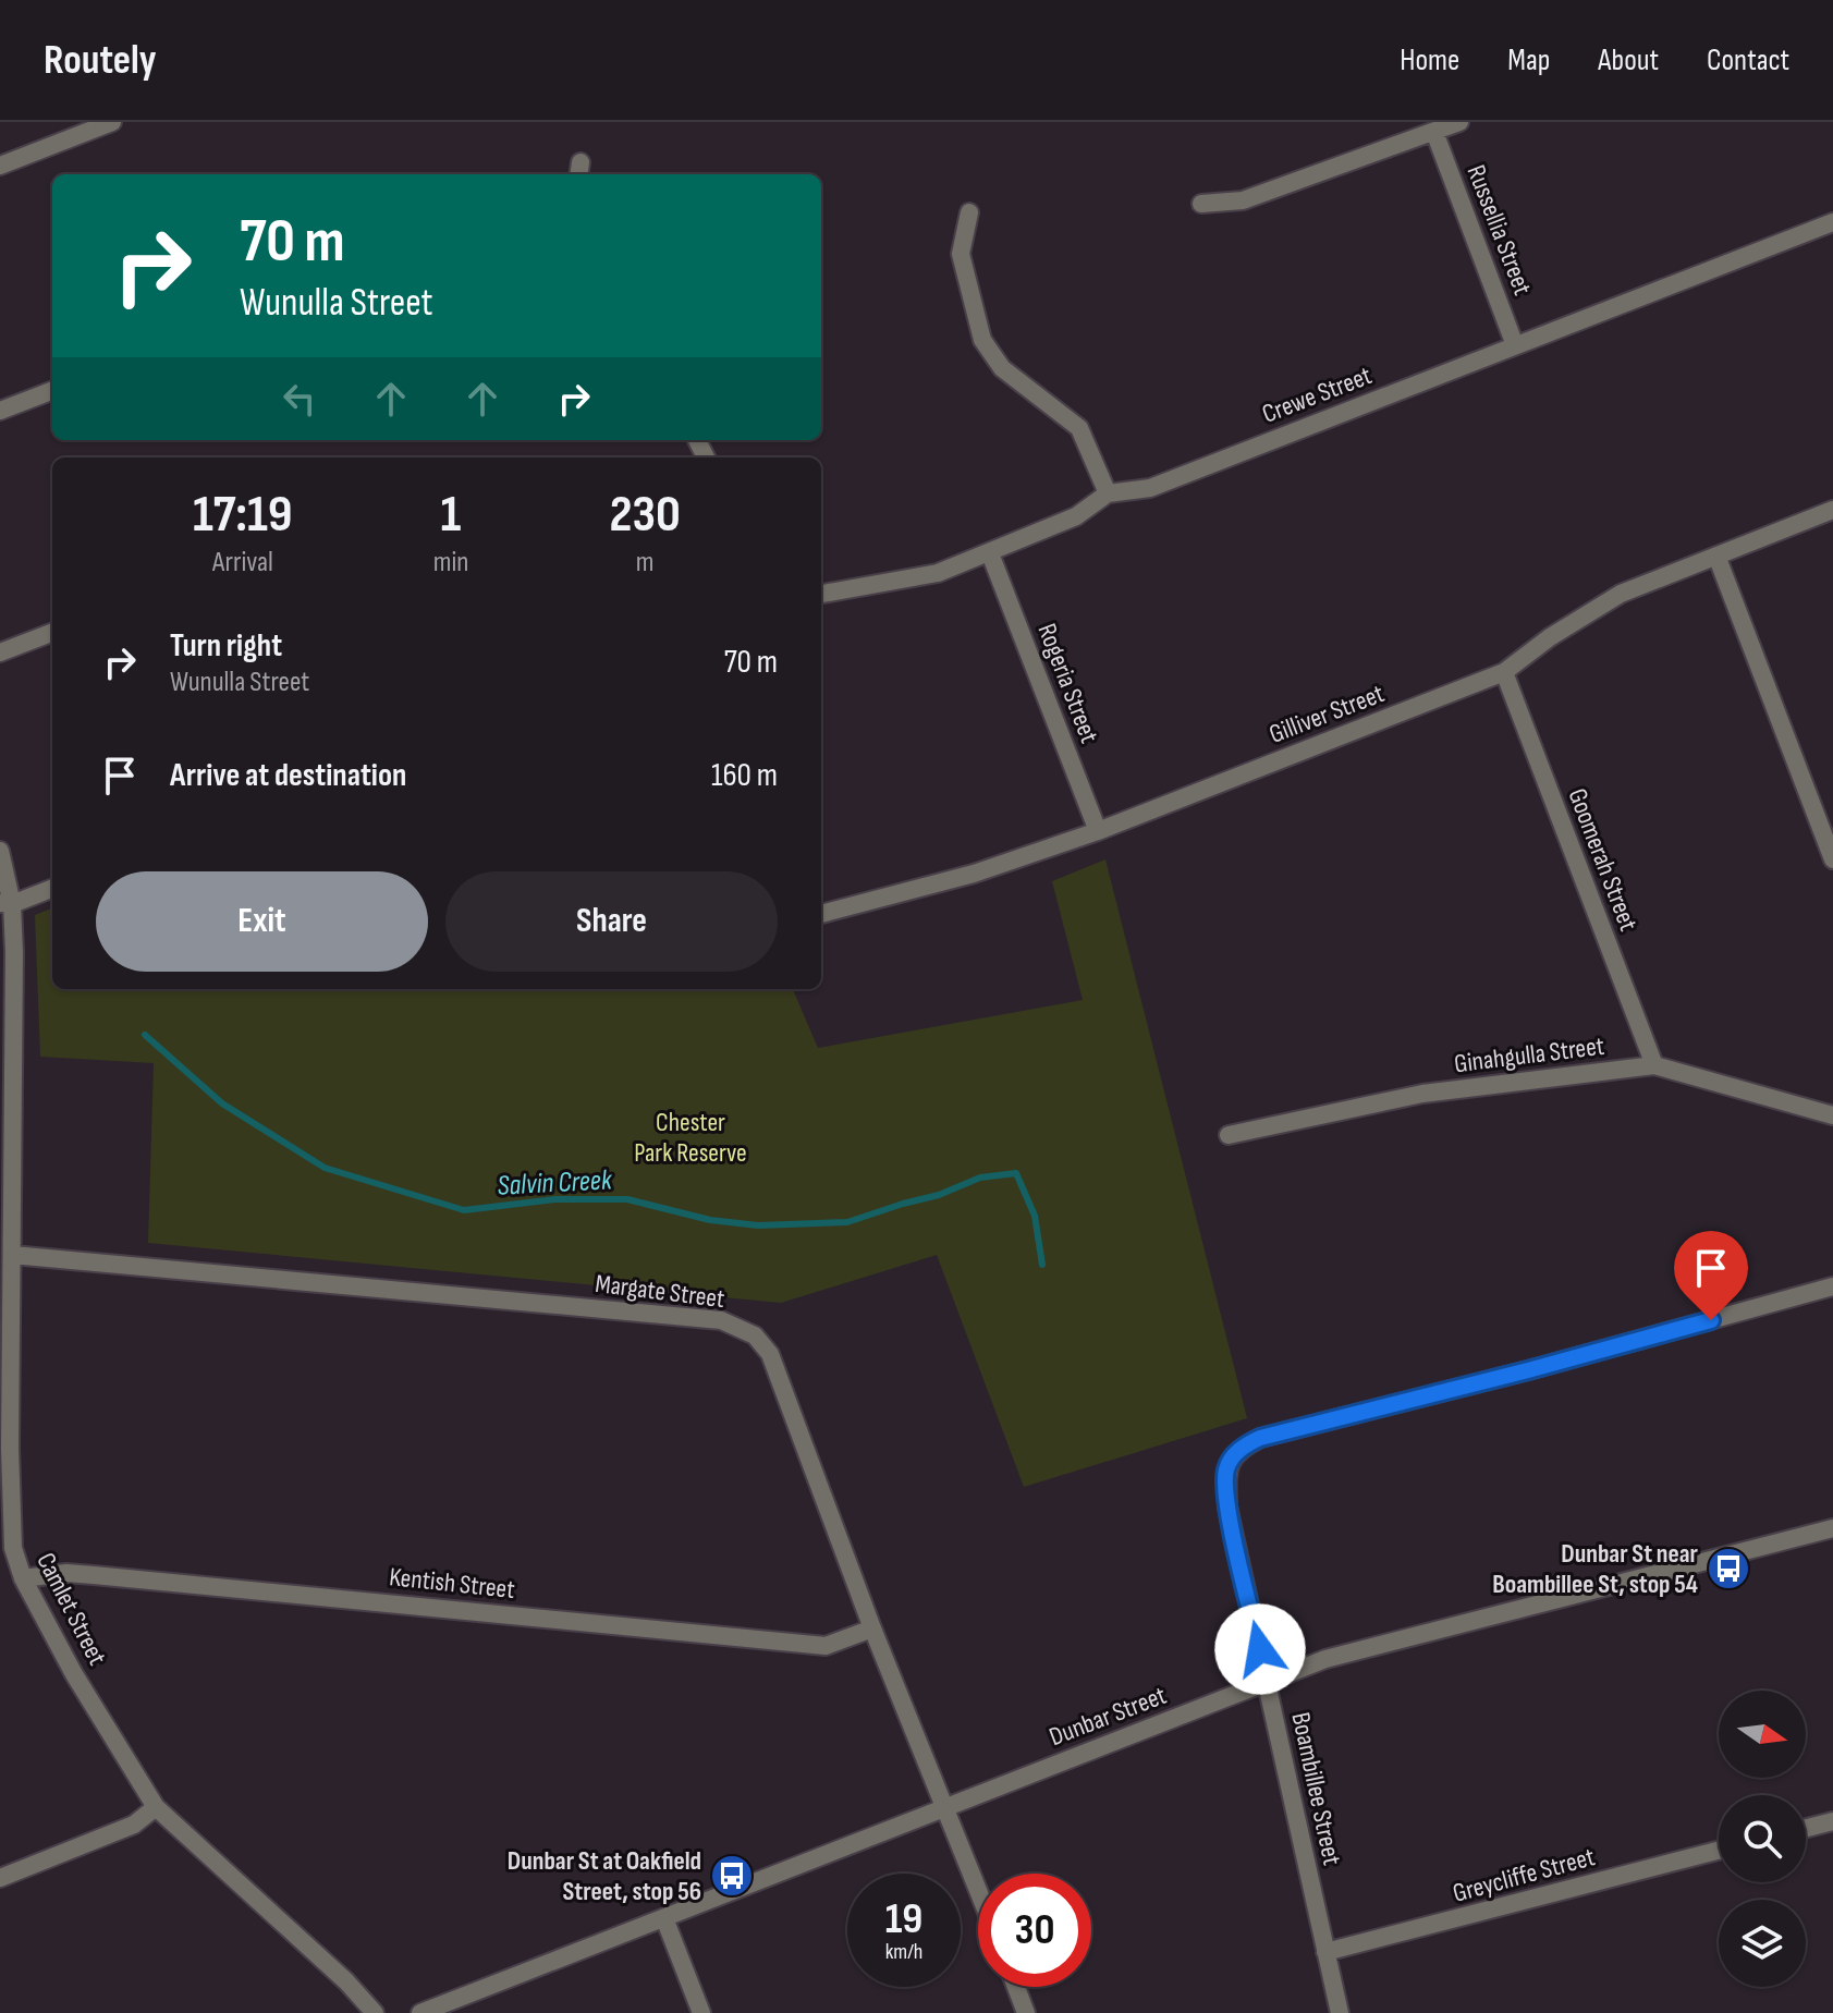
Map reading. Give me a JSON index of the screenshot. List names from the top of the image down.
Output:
{
  "streets": {
    "street": [
      "Russellia Street",
      "Crewe Street",
      "Rogeria Street",
      "Gilliver Street",
      "Goomerah Street",
      "Ginahgulla Street",
      "Margate Street",
      "Kentish Street",
      "Camlet Street",
      "Dunbar Street",
      "Boambillee Street",
      "Greycliffe Street"
    ]
  },
  "crossings": [
    ["Russellia Street", "Crewe Street"],
    ["Crewe Street", "Rogeria Street"],
    ["Rogeria Street", "Gilliver Street"],
    ["Gilliver Street", "Goomerah Street"],
    ["Goomerah Street", "Ginahgulla Street"],
    ["Margate Street", "Kentish Street"],
    ["Margate Street", "Camlet Street"],
    ["Margate Street", "Dunbar Street"],
    ["Kentish Street", "Camlet Street"],
    ["Dunbar Street", "Boambillee Street"],
    ["Boambillee Street", "Greycliffe Street"]
  ],
  "water": ["Salvin Creek"],
  "parks": ["Chester Park Reserve"],
  "places": {
    "bus stop": ["Dunbar St near Boambillee St, stop 54", "Dunbar St at Oakfield Street, stop 56"]
  },
  "north": "right",
  "page": {
    "header": "Routely",
    "nav": [
      "Home",
      "Map",
      "About",
      "Contact"
    ],
    "turn": ["70 m", "Wunulla Street"],
    "eta": [
      "17:19",
      "Arrival",
      "1",
      "min",
      "230",
      "m"
    ],
    "list": [
      {
        "name": "Turn right",
        "note": "Wunulla Street",
        "value": "70 m"
      },
      {
        "name": "Arrive at destination",
        "value": "160 m"
      }
    ],
    "buttons": ["Exit", "Share"],
    "speed": "19 km/h",
    "limit": "30"
  }
}
